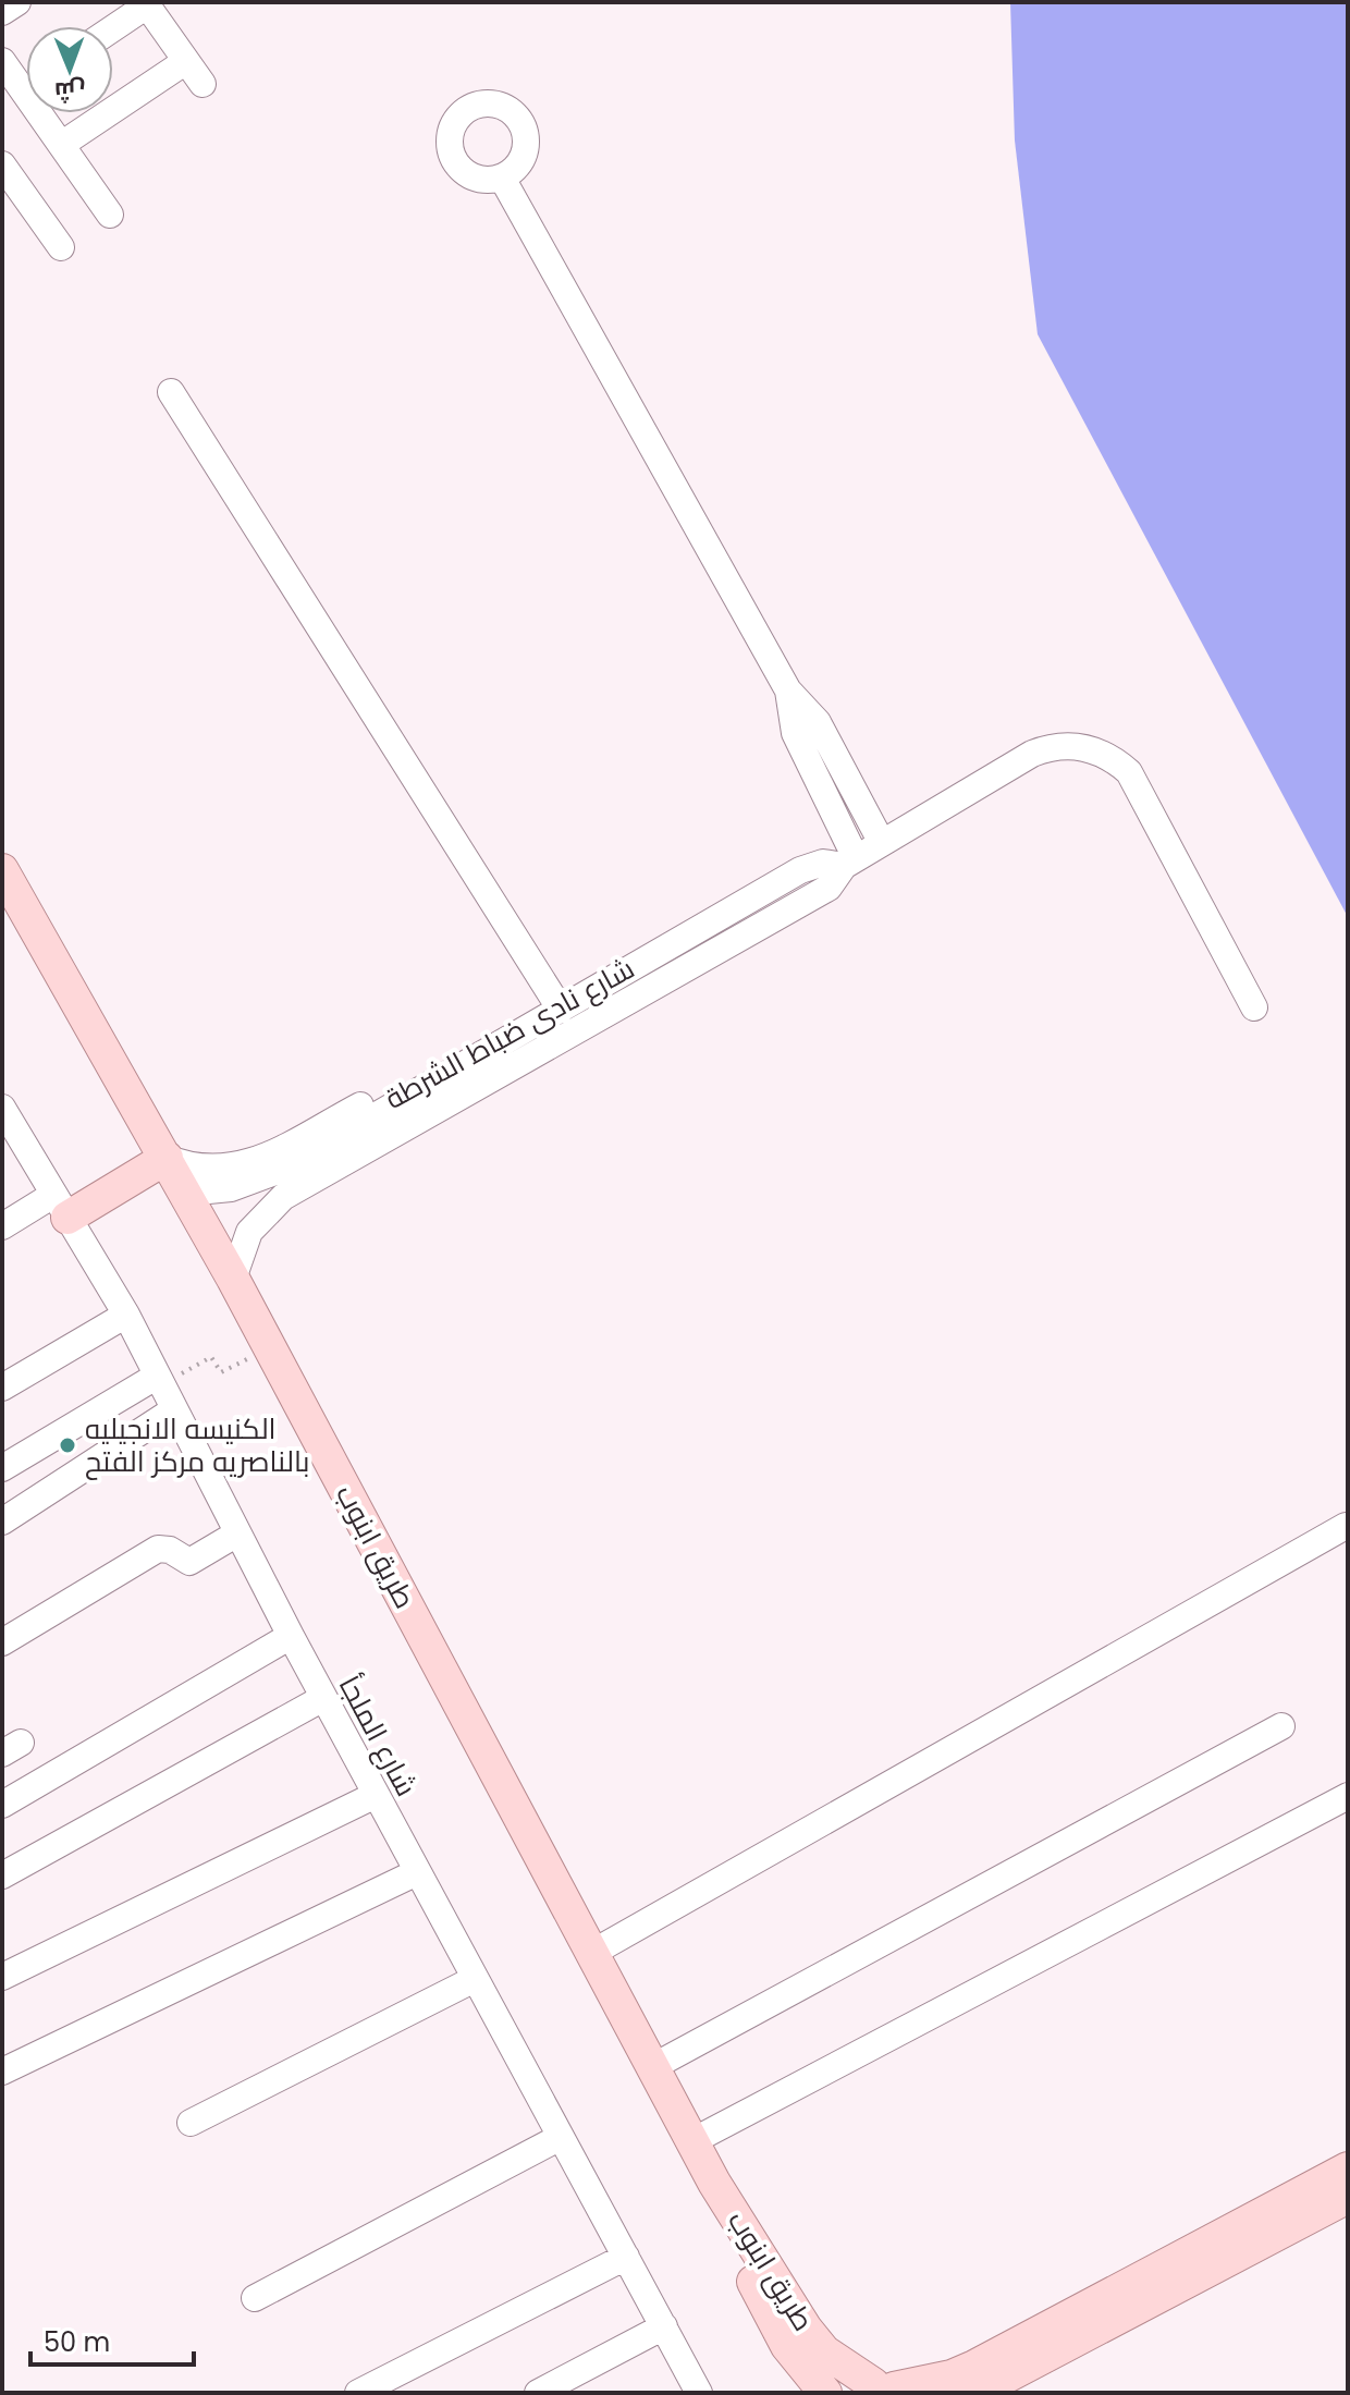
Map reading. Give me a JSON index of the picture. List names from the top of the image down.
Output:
{
  "streets": {
    "main road": ["طريق ابنوب"],
    "street": ["شارع نادى ضباط الشرطة", "شارع الملجأ"]
  },
  "crossings": [
    ["شارع نادى ضباط الشرطة", "طريق ابنوب"]
  ],
  "places": ["الكنيسه الانجيليه بالناصريه مركز الفتح"],
  "scale_bar": "50 m",
  "north": "bottom"
}
